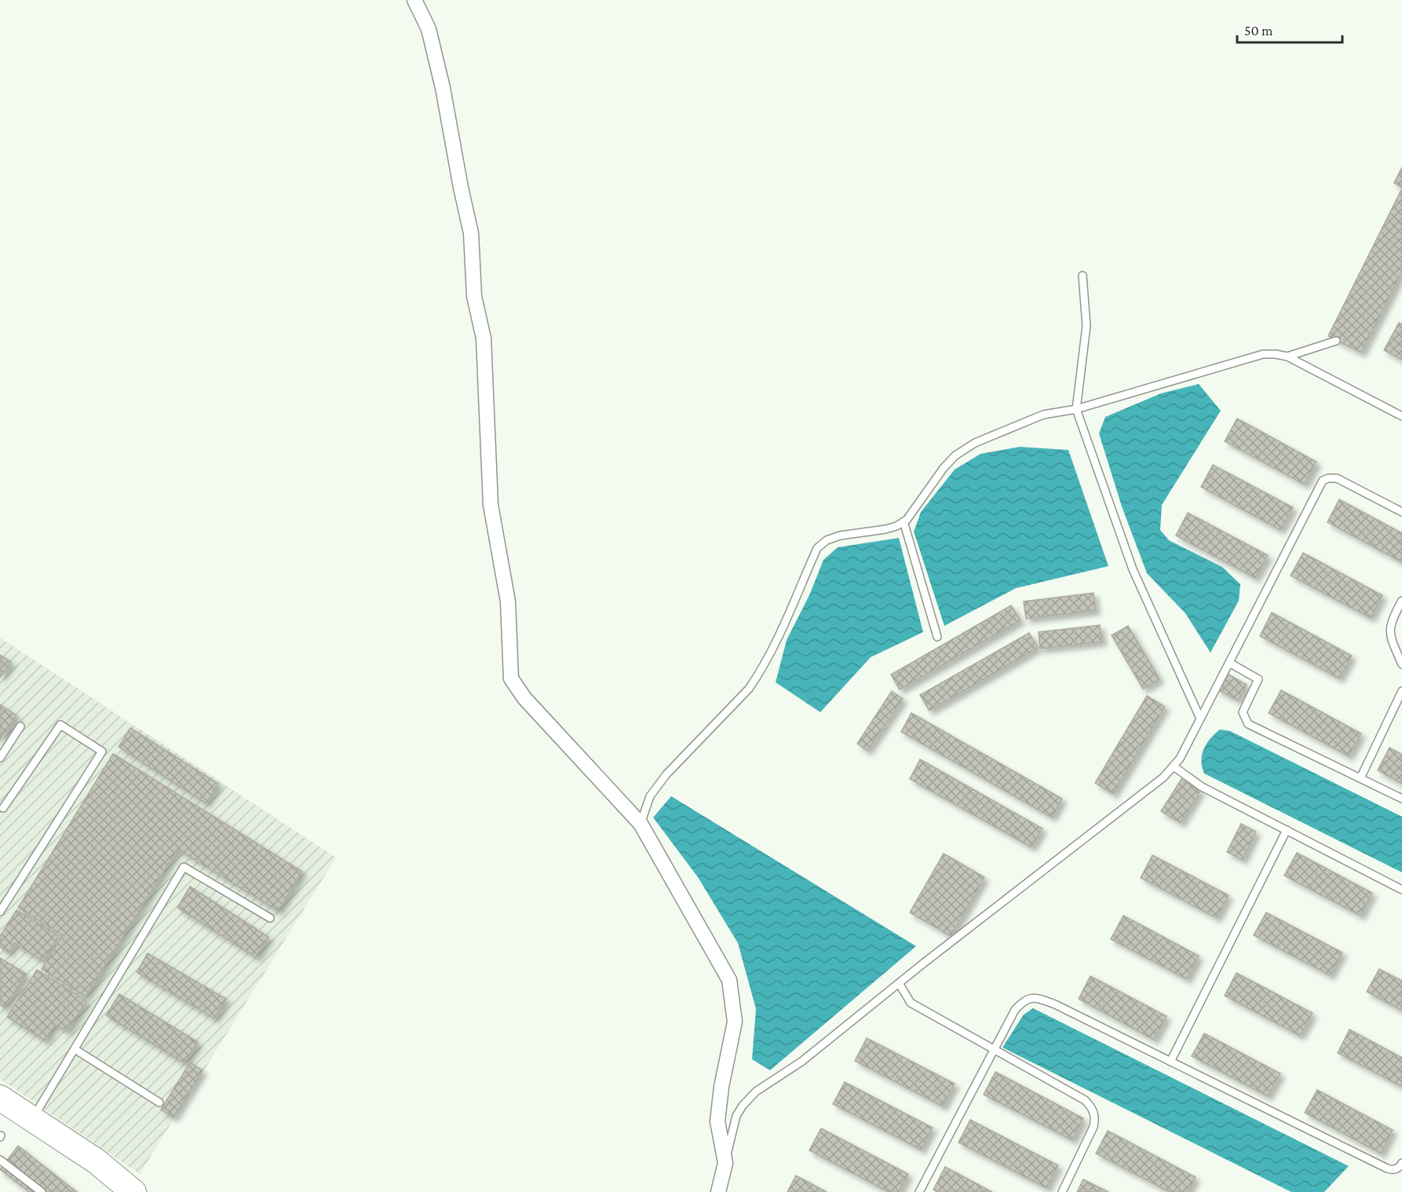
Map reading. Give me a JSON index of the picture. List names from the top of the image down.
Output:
{
  "scale_bar": "50 m"
}
